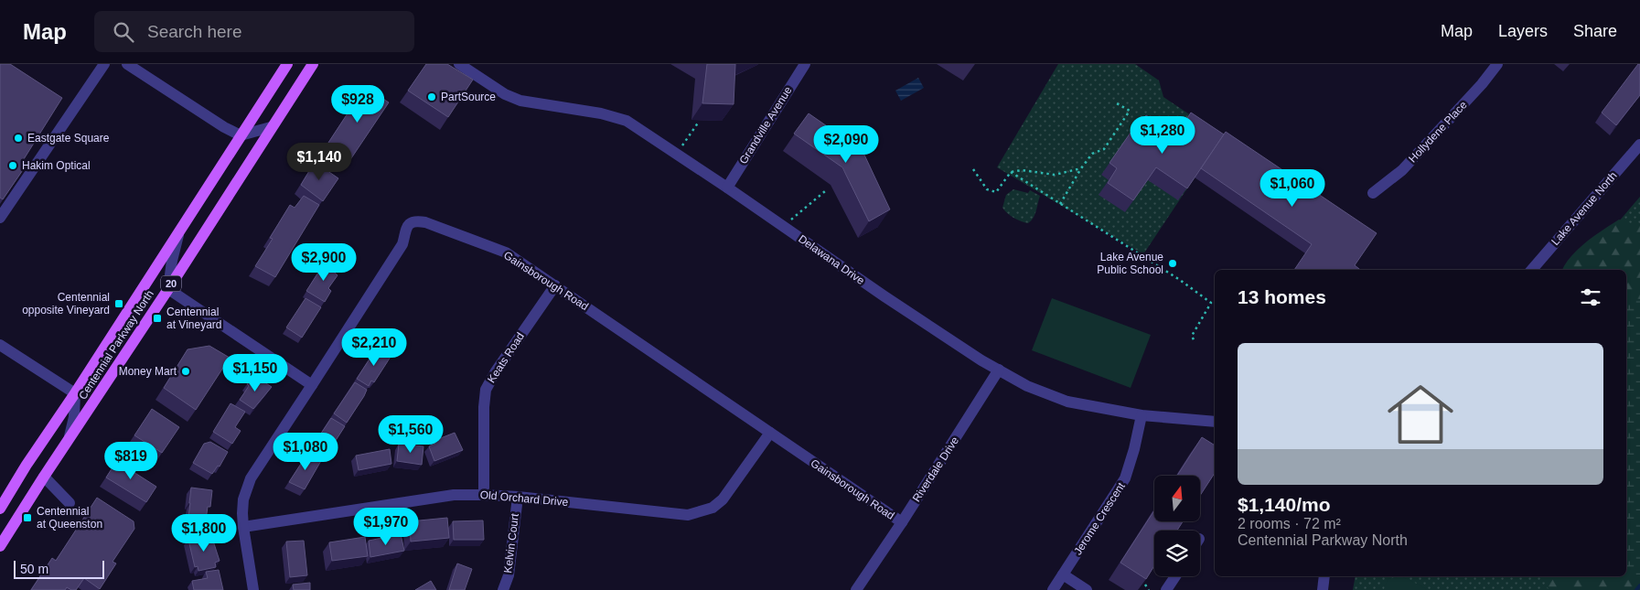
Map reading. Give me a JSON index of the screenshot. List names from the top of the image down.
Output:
{
  "streets": {
    "main road": ["20", "Centennial Parkway North"],
    "street": [
      "Grandville Avenue",
      "Hollydene Place",
      "Lake Avenue North",
      "Delawana Drive",
      "Gainsborough Road",
      "Keats Road",
      "Riverdale Drive",
      "Old Orchard Drive",
      "Jerome Crescent",
      "Kelvin Court"
    ]
  },
  "crossings": [
    ["Grandville Avenue", "Delawana Drive"],
    ["Delawana Drive", "Riverdale Drive"],
    ["Delawana Drive", "Jerome Crescent"],
    ["Gainsborough Road", "Keats Road"],
    ["Gainsborough Road", "Riverdale Drive"],
    ["Gainsborough Road", "Old Orchard Drive"],
    ["Keats Road", "Old Orchard Drive"],
    ["Old Orchard Drive", "Kelvin Court"]
  ],
  "places": {
    "other": [
      "PartSource",
      "Eastgate Square",
      "Hakim Optical",
      "Lake Avenue Public School",
      "Money Mart"
    ],
    "transit": ["Centennial opposite Vineyard", "Centennial at Vineyard", "Centennial at Queenston"]
  },
  "scale_bar": "50 m",
  "north": "top",
  "page": {
    "header": "Map",
    "search": "Search here",
    "nav": ["Map", "Layers", "Share"],
    "price": [
      "$928",
      "$1,280",
      "$2,090",
      "$1,140",
      "$1,060",
      "$2,900",
      "$2,210",
      "$1,150",
      "$1,560",
      "$1,080",
      "$819",
      "$1,970",
      "$1,800"
    ],
    "heading": "13 homes",
    "list": [
      {
        "name": "$1,140/mo",
        "note": "2 rooms · 72 m² · Centennial Parkway North"
      }
    ],
    "scale": "50 m"
  }
}
